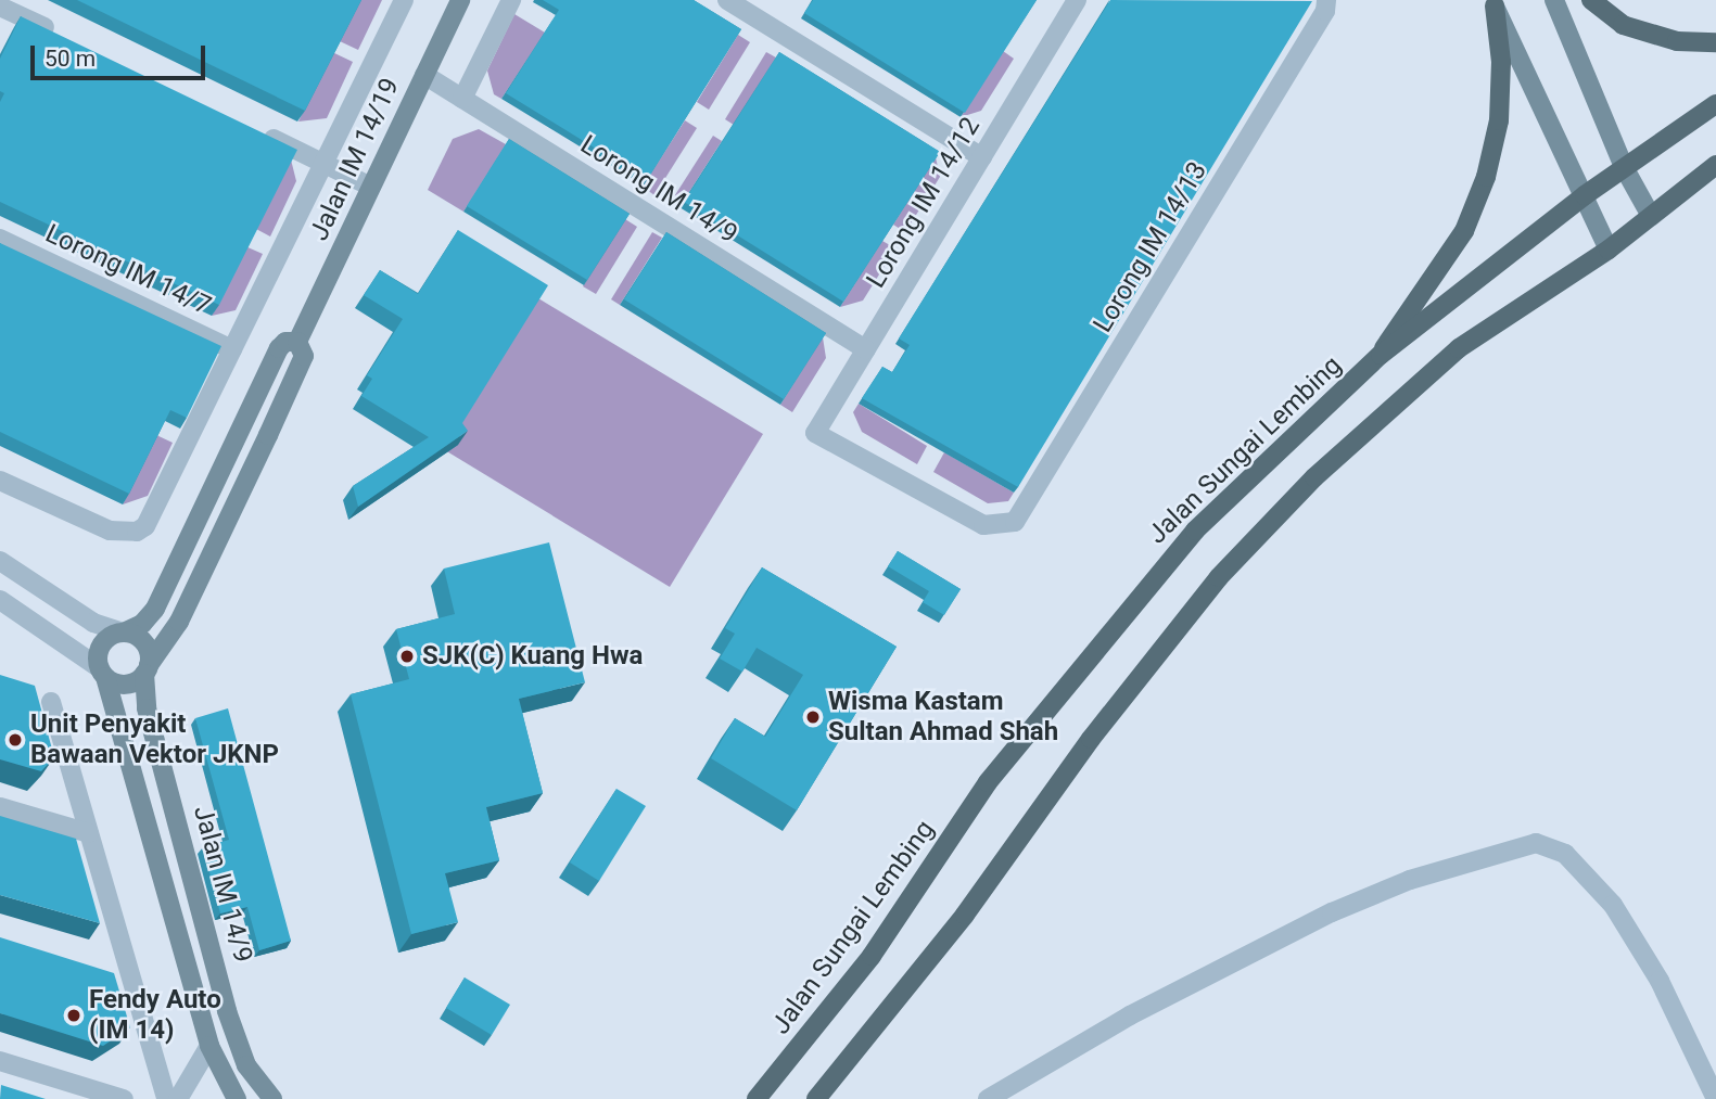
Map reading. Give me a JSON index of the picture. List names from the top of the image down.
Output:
{
  "streets": {
    "main road": ["Jalan Sungai Lembing"],
    "street": [
      "Jalan IM 14/19",
      "Lorong IM 14/9",
      "Lorong IM 14/12",
      "Lorong IM 14/13",
      "Lorong IM 14/7",
      "Jalan IM 14/9"
    ]
  },
  "crossings": [
    ["Jalan IM 14/19", "Lorong IM 14/9"],
    ["Lorong IM 14/9", "Lorong IM 14/12"],
    ["Lorong IM 14/12", "Lorong IM 14/13"]
  ],
  "places": [
    "SJK(C) Kuang Hwa",
    "Wisma Kastam Sultan Ahmad Shah",
    "Unit Penyakit Bawaan Vektor JKNP",
    "Fendy Auto (IM 14)"
  ],
  "scale_bar": "50 m"
}
